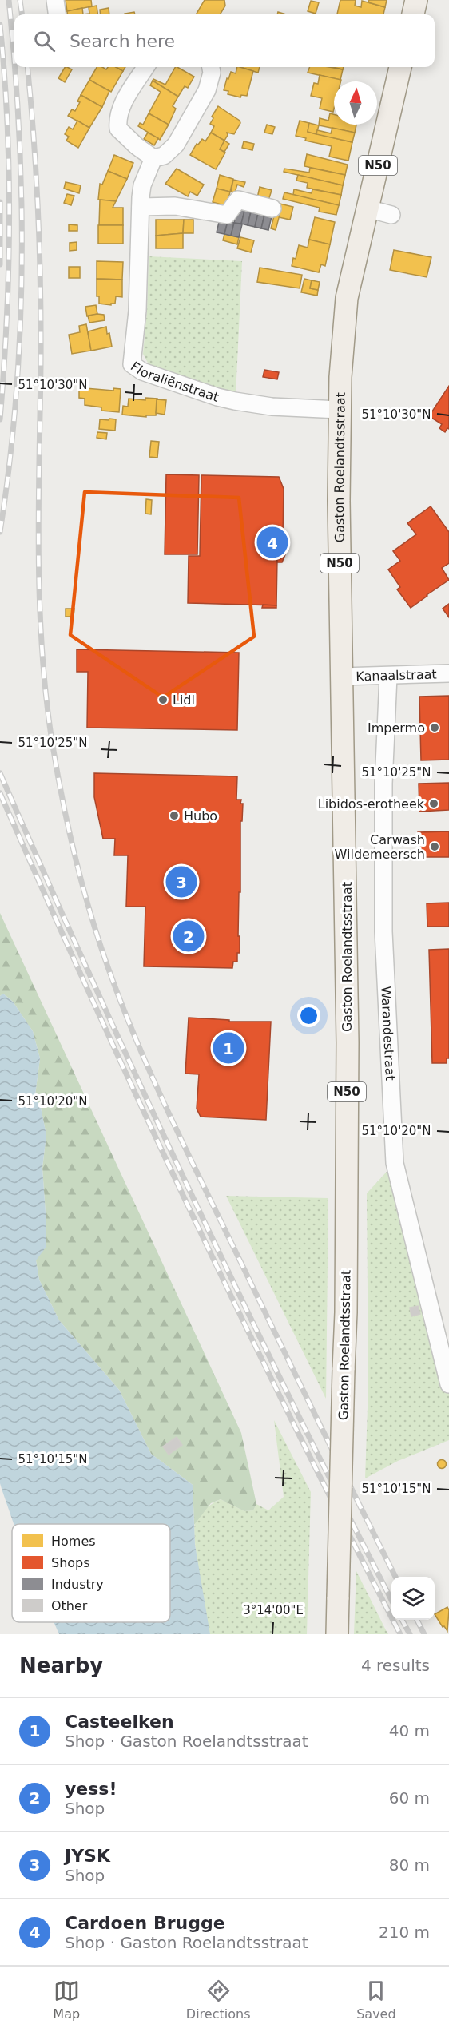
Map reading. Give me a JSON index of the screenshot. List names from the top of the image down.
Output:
{
  "streets": {
    "main road": ["N50", "Gaston Roelandtsstraat"],
    "street": ["Floraliënstraat", "Kanaalstraat", "Warandestraat"]
  },
  "crossings": [
    ["Floraliënstraat", "Gaston Roelandtsstraat"],
    ["Gaston Roelandtsstraat", "Kanaalstraat"],
    ["Kanaalstraat", "Warandestraat"]
  ],
  "places": [
    "Lidl",
    "Impermo",
    "Libidos-erotheek",
    "Hubo",
    "Carwash Wildemeersch"
  ],
  "legend": [
    "Homes",
    "Shops",
    "Industry",
    "Other"
  ],
  "north": "top",
  "page": {
    "search": "Search here",
    "pins": [
      "4",
      "3",
      "2",
      "1"
    ],
    "heading": ["Nearby", "4 results"],
    "list": [
      {
        "mark": "1",
        "name": "Casteelken",
        "note": "Shop · Gaston Roelandtsstraat",
        "value": "40 m"
      },
      {
        "mark": "2",
        "name": "yess!",
        "note": "Shop",
        "value": "60 m"
      },
      {
        "mark": "3",
        "name": "JYSK",
        "note": "Shop",
        "value": "80 m"
      },
      {
        "mark": "4",
        "name": "Cardoen Brugge",
        "note": "Shop · Gaston Roelandtsstraat",
        "value": "210 m"
      }
    ],
    "nav": ["Map", "Directions", "Saved"]
  },
  "coordinates": [
    "51°10'30\"N",
    "51°10'25\"N",
    "51°10'20\"N",
    "51°10'15\"N",
    "3°14'00\"E"
  ]
}
